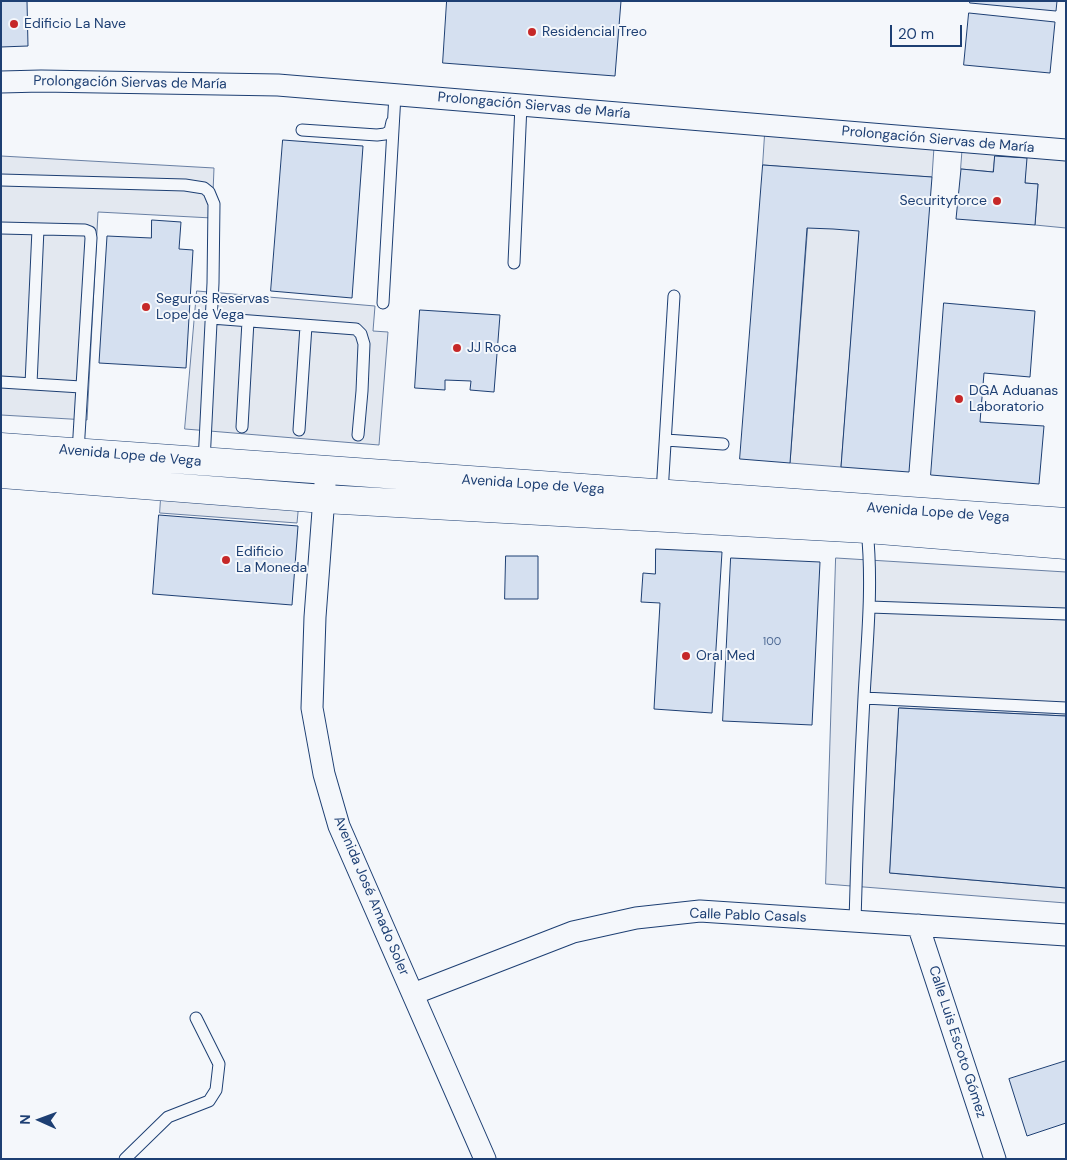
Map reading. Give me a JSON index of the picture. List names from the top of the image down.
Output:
{
  "streets": {
    "main road": ["Avenida Lope de Vega"],
    "street": [
      "Prolongación Siervas de María",
      "Avenida José Amado Soler",
      "Calle Pablo Casals",
      "Calle Luis Escoto Gómez"
    ]
  },
  "crossings": [
    ["Avenida Lope de Vega", "Avenida José Amado Soler"],
    ["Avenida José Amado Soler", "Calle Pablo Casals"],
    ["Calle Pablo Casals", "Calle Luis Escoto Gómez"]
  ],
  "places": [
    "Edificio La Nave",
    "Residencial Treo",
    "Securityforce",
    "Seguros Reservas Lope de Vega",
    "JJ Roca",
    "DGA Aduanas Laboratorio",
    "Edificio La Moneda",
    "Oral Med"
  ],
  "house_numbers": ["100"],
  "scale_bar": "20 m",
  "north": "left"
}
